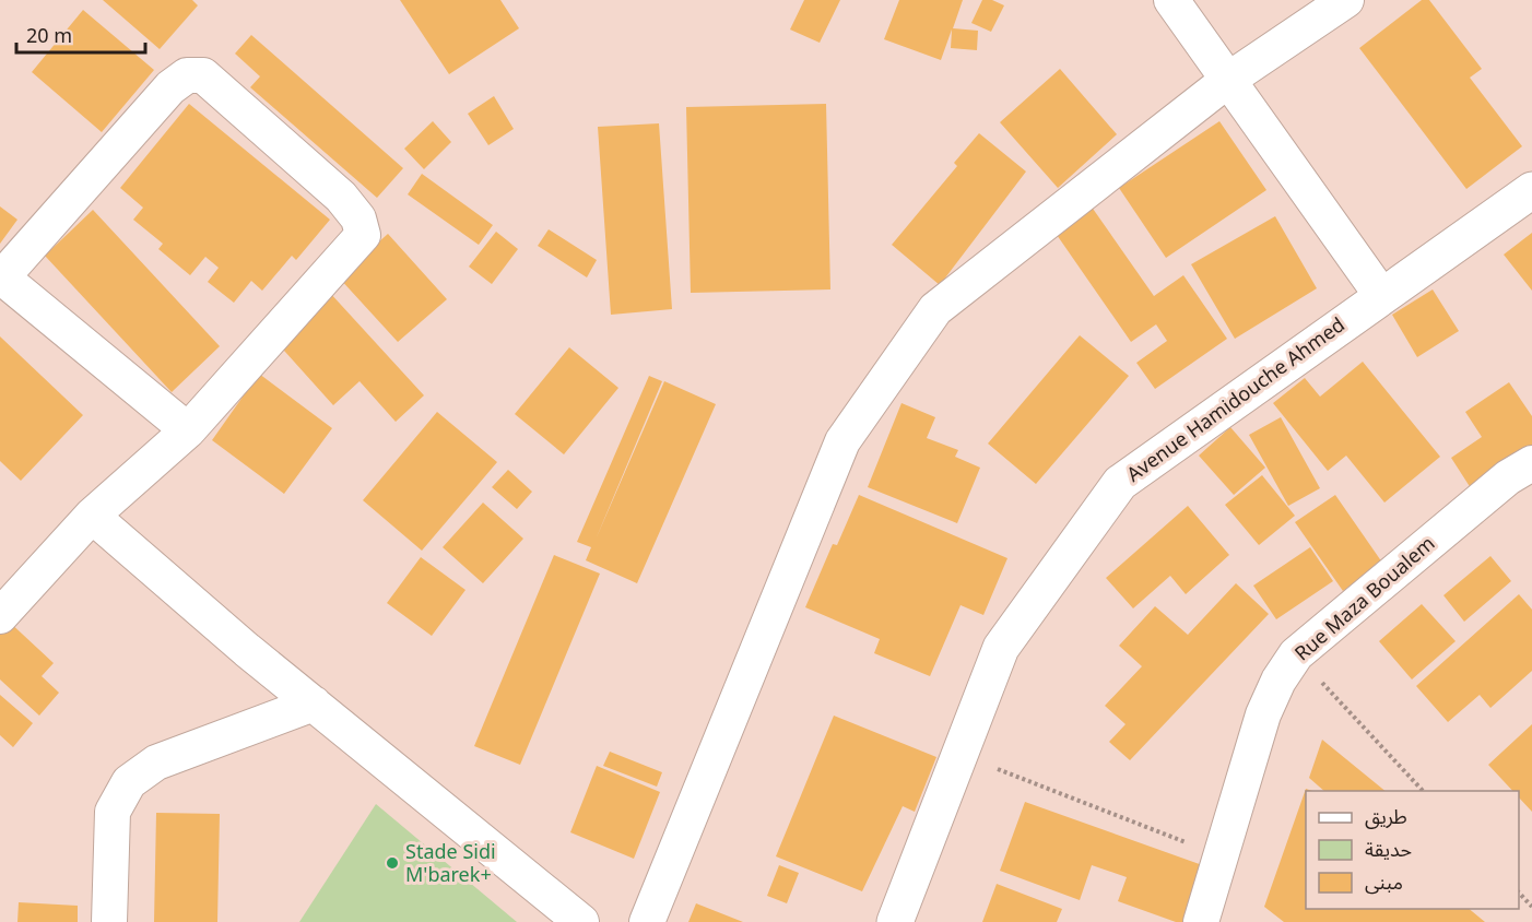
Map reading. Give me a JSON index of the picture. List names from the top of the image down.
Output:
{
  "streets": {
    "main road": ["Avenue Hamidouche Ahmed"],
    "street": ["Rue Maza Boualem"]
  },
  "places": ["Stade Sidi M'barek+"],
  "legend": ["طريق", "حديقة", "مبنى"],
  "scale_bar": "20 m"
}
